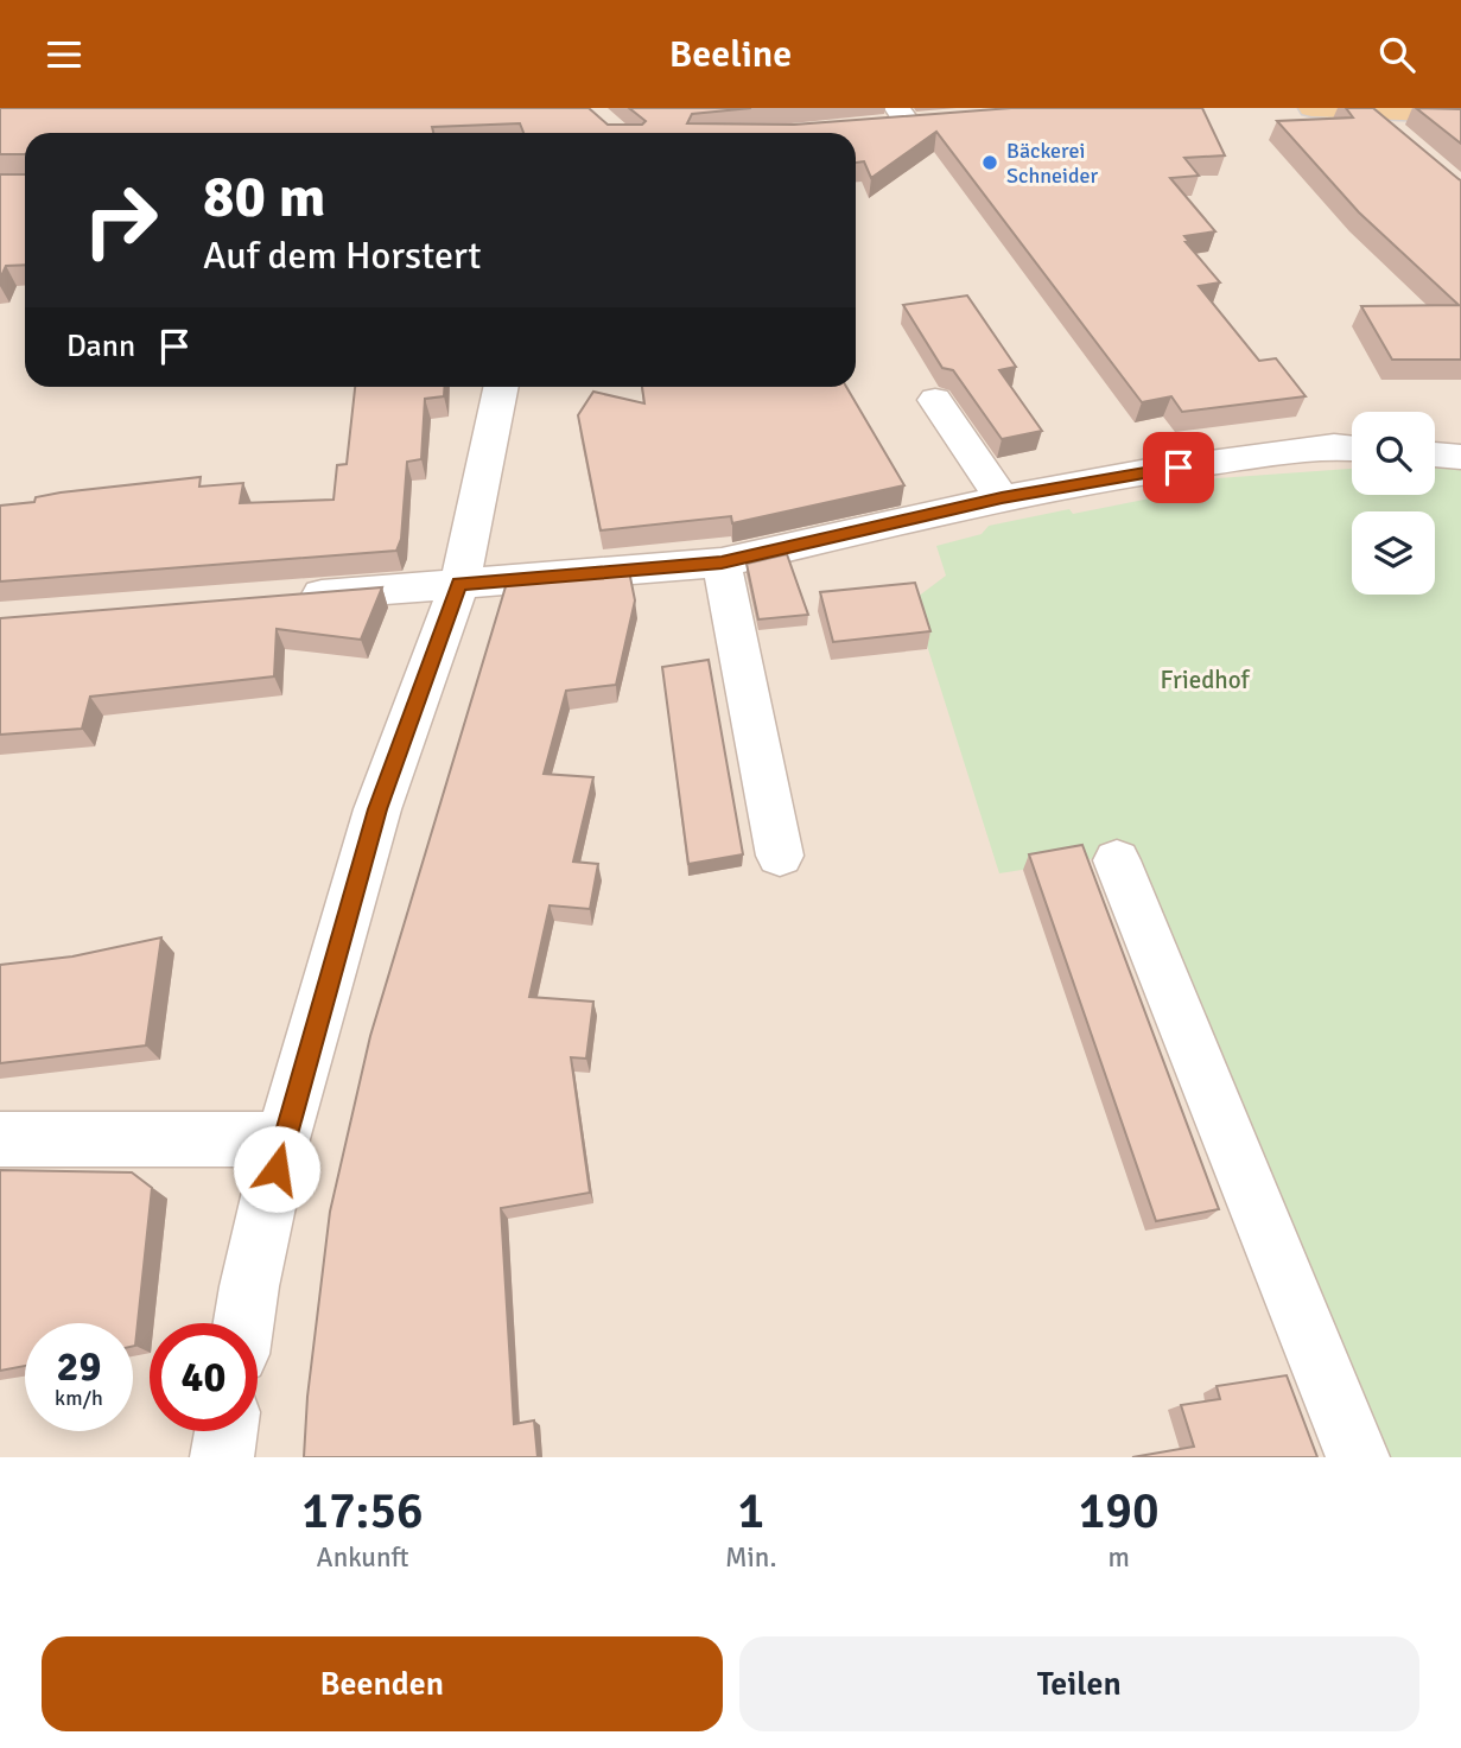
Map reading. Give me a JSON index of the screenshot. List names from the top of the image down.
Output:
{
  "parks": ["Friedhof"],
  "places": ["Bäckerei Schneider"],
  "page": {
    "header": "Beeline",
    "turn": ["80 m", "Auf dem Horstert"],
    "then": "Dann",
    "speed": "29 km/h",
    "limit": "40",
    "eta": [
      "17:56",
      "Ankunft",
      "1",
      "Min.",
      "190",
      "m"
    ],
    "buttons": ["Beenden", "Teilen"]
  }
}
